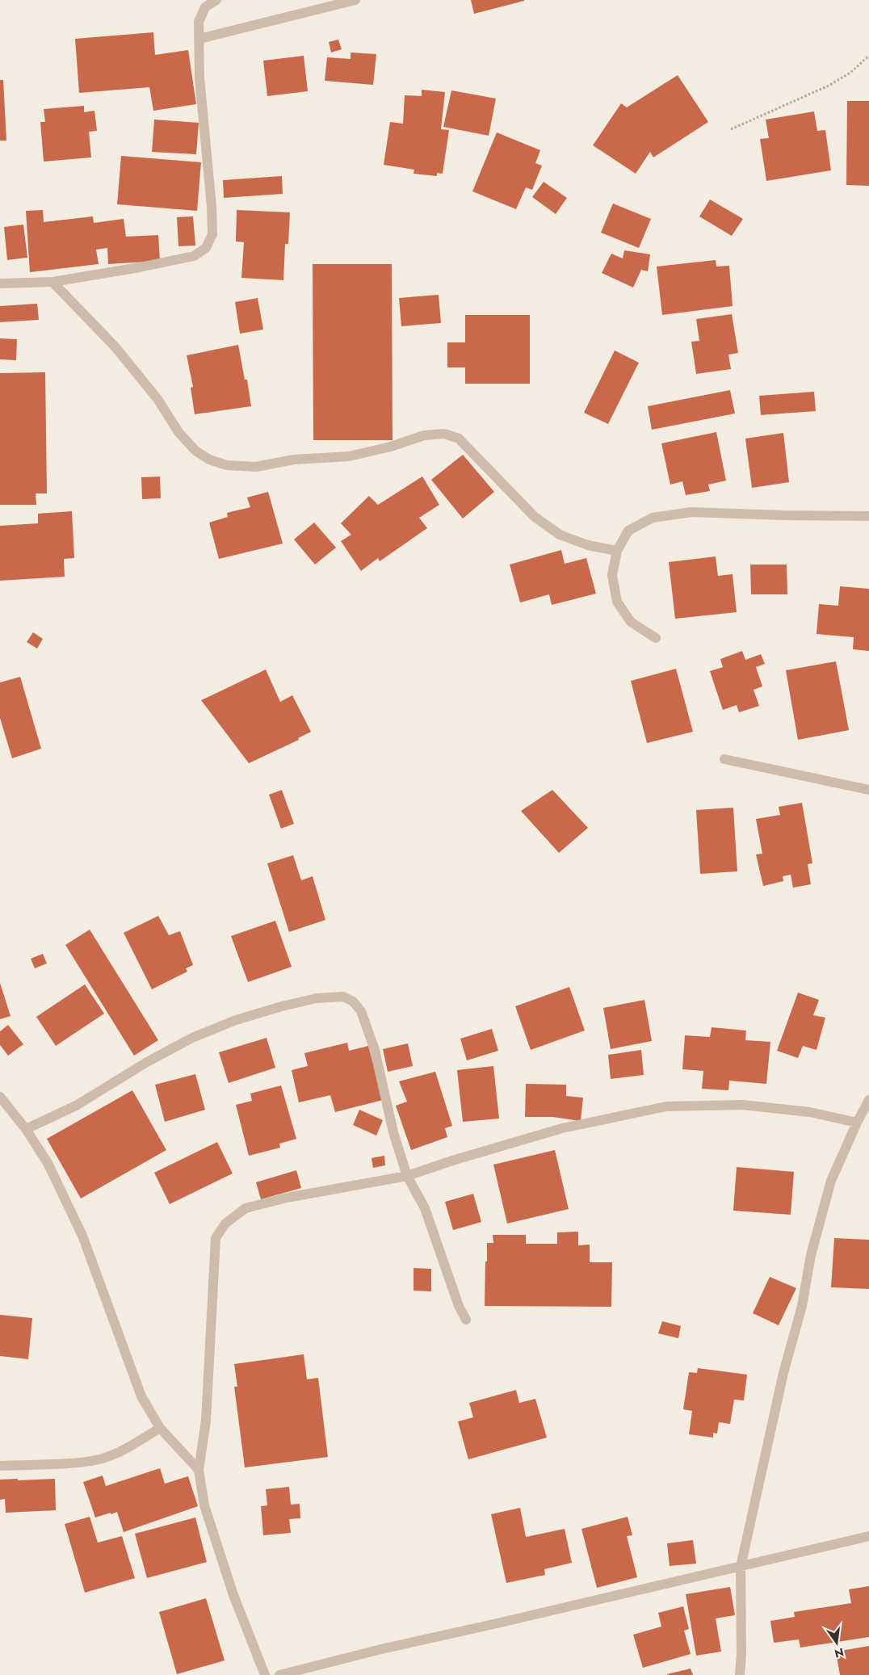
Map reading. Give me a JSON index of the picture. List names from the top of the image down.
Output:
{
  "north": "bottom"
}
